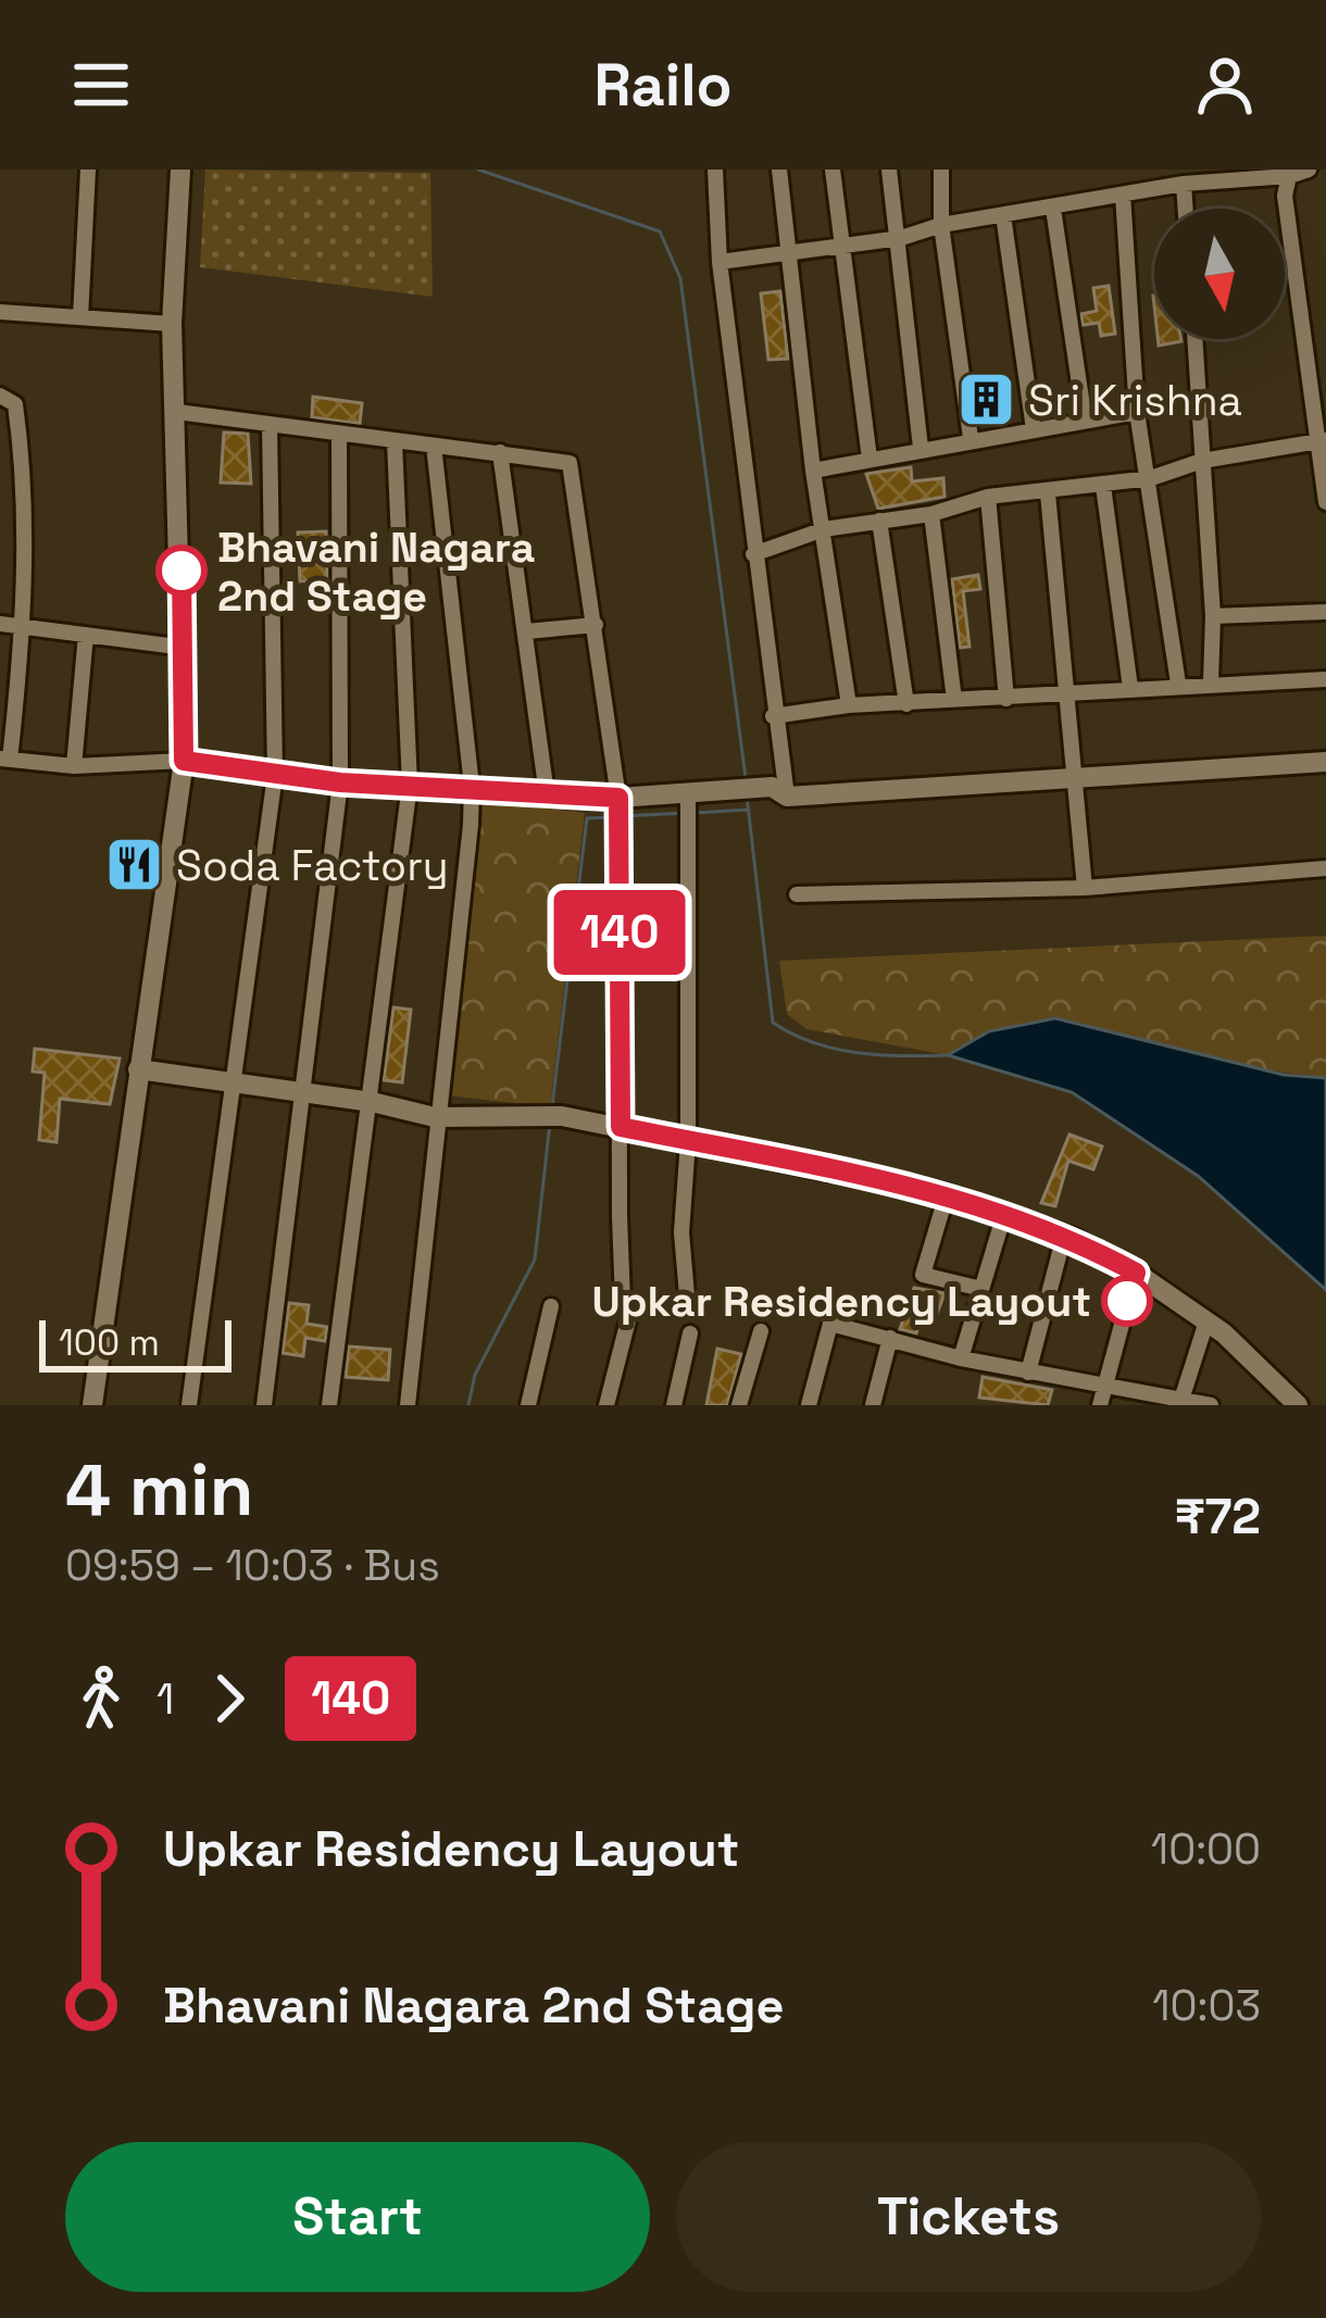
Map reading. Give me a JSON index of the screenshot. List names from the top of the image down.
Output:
{
  "places": {
    "building": ["Sri Krishna"],
    "other": ["Bhavani Nagara 2nd Stage", "Upkar Residency Layout"],
    "restaurant": ["Soda Factory"]
  },
  "lines": ["bus line 140"],
  "scale_bar": "100 m",
  "north": "bottom",
  "page": {
    "header": "Railo",
    "on_map": "140",
    "scale": "100 m",
    "heading": ["4 min", "09:59 – 10:03 · Bus", "₹72"],
    "legs": ["1", "140"],
    "list": [
      {
        "name": "Upkar Residency Layout",
        "value": "10:00"
      },
      {
        "name": "Bhavani Nagara 2nd Stage",
        "value": "10:03"
      }
    ],
    "buttons": ["Start", "Tickets"]
  }
}
